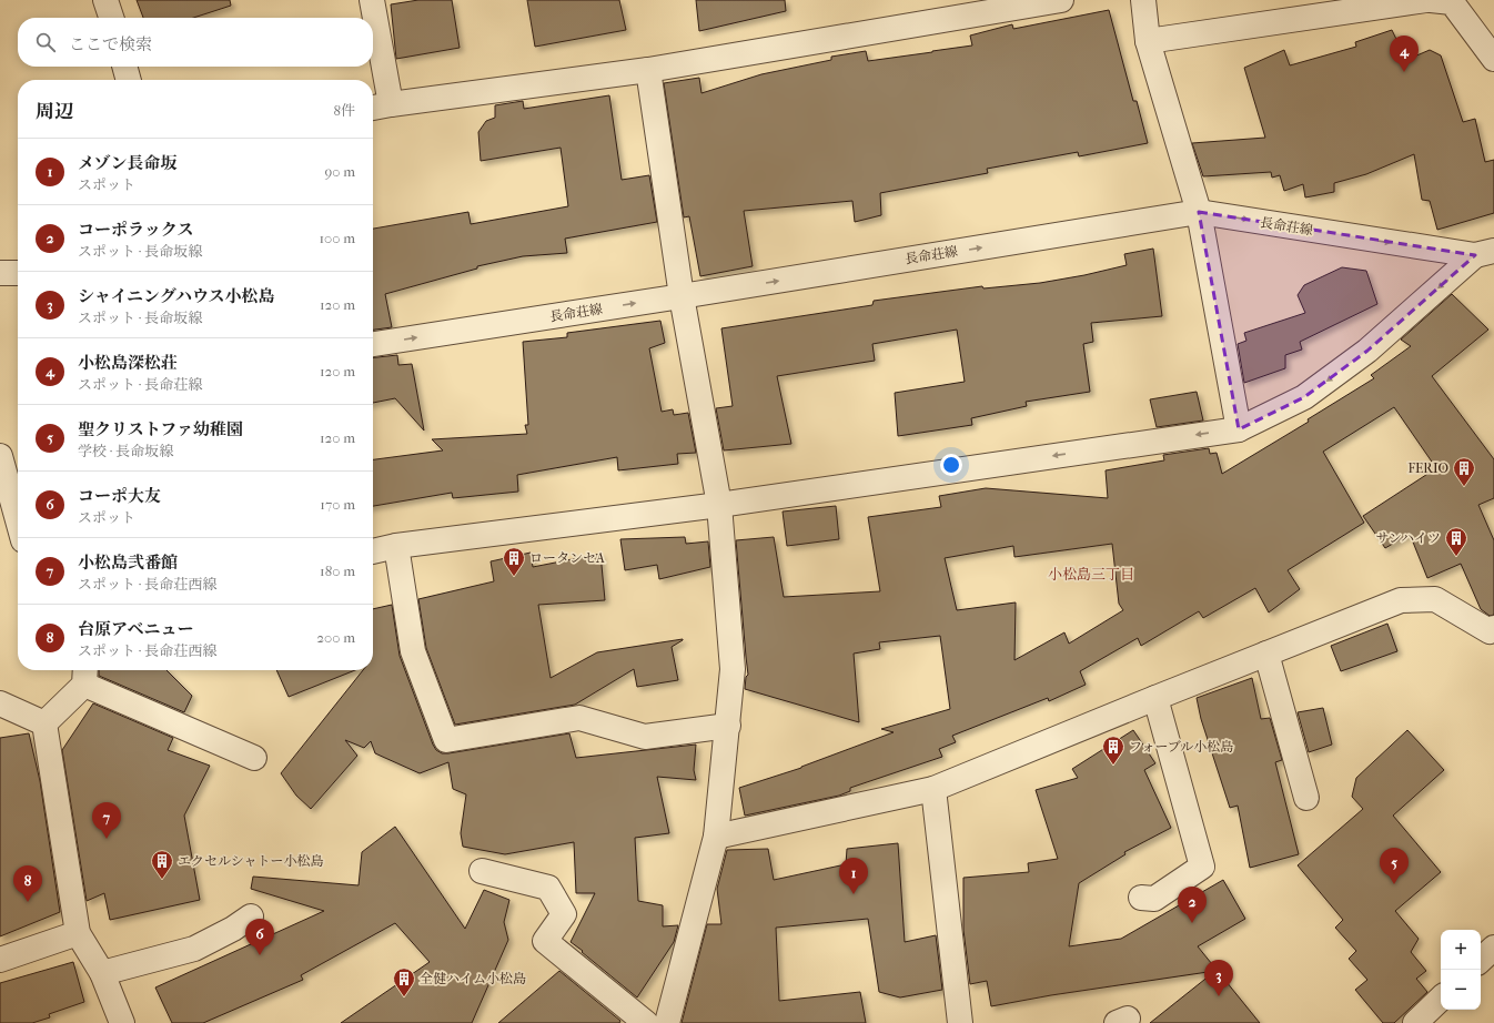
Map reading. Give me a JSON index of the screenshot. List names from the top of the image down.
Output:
{
  "streets": {
    "street": ["長命荘線"]
  },
  "districts": ["小松島三丁目"],
  "places": {
    "building": [
      "FERIO",
      "サンハイツ",
      "ロータンセA",
      "フォーブル小松島",
      "エクセルシャトー小松島",
      "全健ハイム小松島"
    ]
  },
  "page": {
    "search": "ここで検索",
    "pins": [
      "4",
      "7",
      "5",
      "1",
      "8",
      "2",
      "6",
      "3"
    ],
    "heading": ["周辺", "8件"],
    "list": [
      {
        "mark": "1",
        "name": "メゾン長命坂",
        "note": "スポット",
        "value": "90 m"
      },
      {
        "mark": "2",
        "name": "コーポラックス",
        "note": "スポット · 長命坂線",
        "value": "100 m"
      },
      {
        "mark": "3",
        "name": "シャイニングハウス小松島",
        "note": "スポット · 長命坂線",
        "value": "120 m"
      },
      {
        "mark": "4",
        "name": "小松島深松荘",
        "note": "スポット · 長命荘線",
        "value": "120 m"
      },
      {
        "mark": "5",
        "name": "聖クリストファ幼稚園",
        "note": "学校 · 長命坂線",
        "value": "120 m"
      },
      {
        "mark": "6",
        "name": "コーポ大友",
        "note": "スポット",
        "value": "170 m"
      },
      {
        "mark": "7",
        "name": "小松島弐番館",
        "note": "スポット · 長命荘西線",
        "value": "180 m"
      },
      {
        "mark": "8",
        "name": "台原アベニュー",
        "note": "スポット · 長命荘西線",
        "value": "200 m"
      }
    ],
    "map_buttons": ["+", "−"]
  }
}
